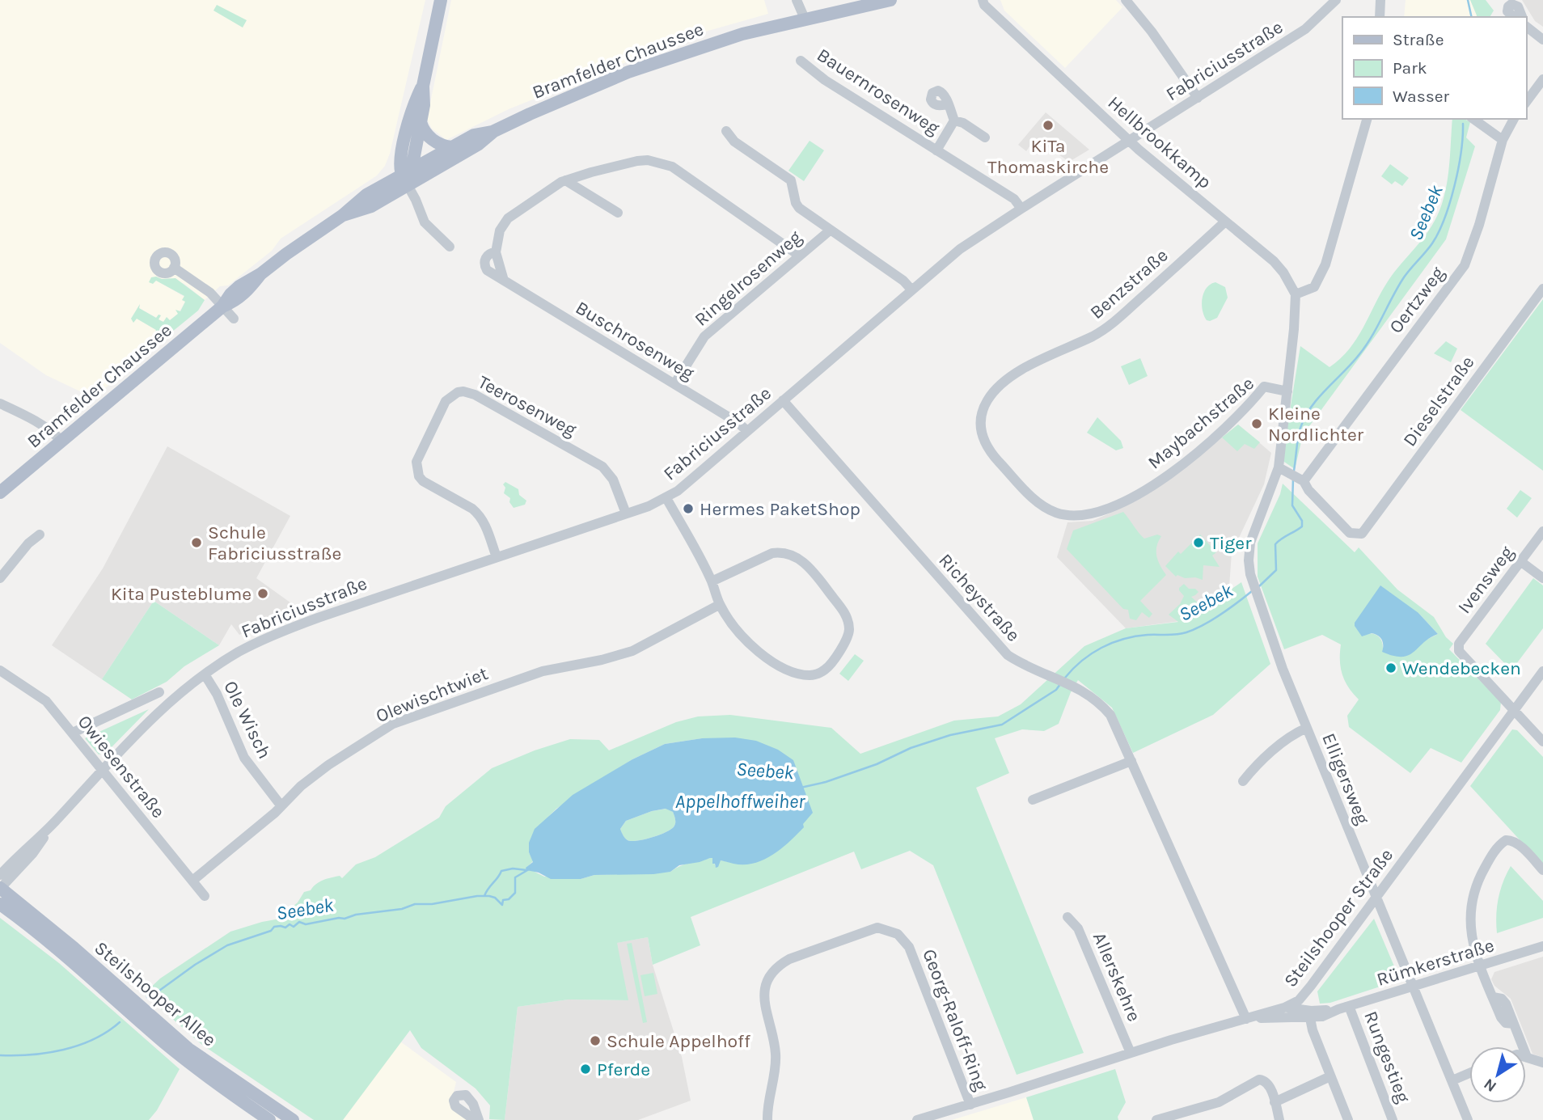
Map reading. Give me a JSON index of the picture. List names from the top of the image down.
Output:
{
  "streets": {
    "main road": ["Bramfelder Chaussee", "Steilshooper Allee"],
    "street": [
      "Fabriciusstraße",
      "Bauernrosenweg",
      "Hellbrookkamp",
      "Ringelrosenweg",
      "Benzstraße",
      "Oertzweg",
      "Buschrosenweg",
      "Dieselstraße",
      "Teerosenweg",
      "Maybachstraße",
      "Ivensweg",
      "Richeystraße",
      "Olewischtwiet",
      "Ole Wisch",
      "Owiesenstraße",
      "Elligersweg",
      "Steilshooper Straße",
      "Rümkerstraße",
      "Allerskehre",
      "Georg-Raloff-Ring",
      "Rungestieg"
    ]
  },
  "crossings": [
    ["Fabriciusstraße", "Bauernrosenweg"],
    ["Fabriciusstraße", "Hellbrookkamp"],
    ["Fabriciusstraße", "Buschrosenweg"],
    ["Fabriciusstraße", "Teerosenweg"],
    ["Fabriciusstraße", "Richeystraße"],
    ["Fabriciusstraße", "Ole Wisch"],
    ["Fabriciusstraße", "Owiesenstraße"],
    ["Fabriciusstraße", "Steilshooper Allee"],
    ["Hellbrookkamp", "Benzstraße"],
    ["Hellbrookkamp", "Elligersweg"],
    ["Ringelrosenweg", "Buschrosenweg"],
    ["Benzstraße", "Maybachstraße"],
    ["Oertzweg", "Dieselstraße"],
    ["Maybachstraße", "Elligersweg"],
    ["Ivensweg", "Steilshooper Straße"],
    ["Richeystraße", "Steilshooper Straße"],
    ["Richeystraße", "Rümkerstraße"],
    ["Olewischtwiet", "Ole Wisch"],
    ["Olewischtwiet", "Owiesenstraße"],
    ["Elligersweg", "Steilshooper Straße"],
    ["Elligersweg", "Rümkerstraße"],
    ["Steilshooper Straße", "Rümkerstraße"],
    ["Steilshooper Straße", "Allerskehre"],
    ["Steilshooper Straße", "Georg-Raloff-Ring"],
    ["Rümkerstraße", "Rungestieg"]
  ],
  "water": ["Seebek", "Appelhoffweiher"],
  "places": [
    "KiTa Thomaskirche",
    "Kleine Nordlichter",
    "Hermes PaketShop",
    "Schule Fabriciusstraße",
    "Tiger",
    "Kita Pusteblume",
    "Wendebecken",
    "Schule Appelhoff",
    "Pferde"
  ],
  "legend": ["Straße", "Park", "Wasser"],
  "north": "bottom left"
}
